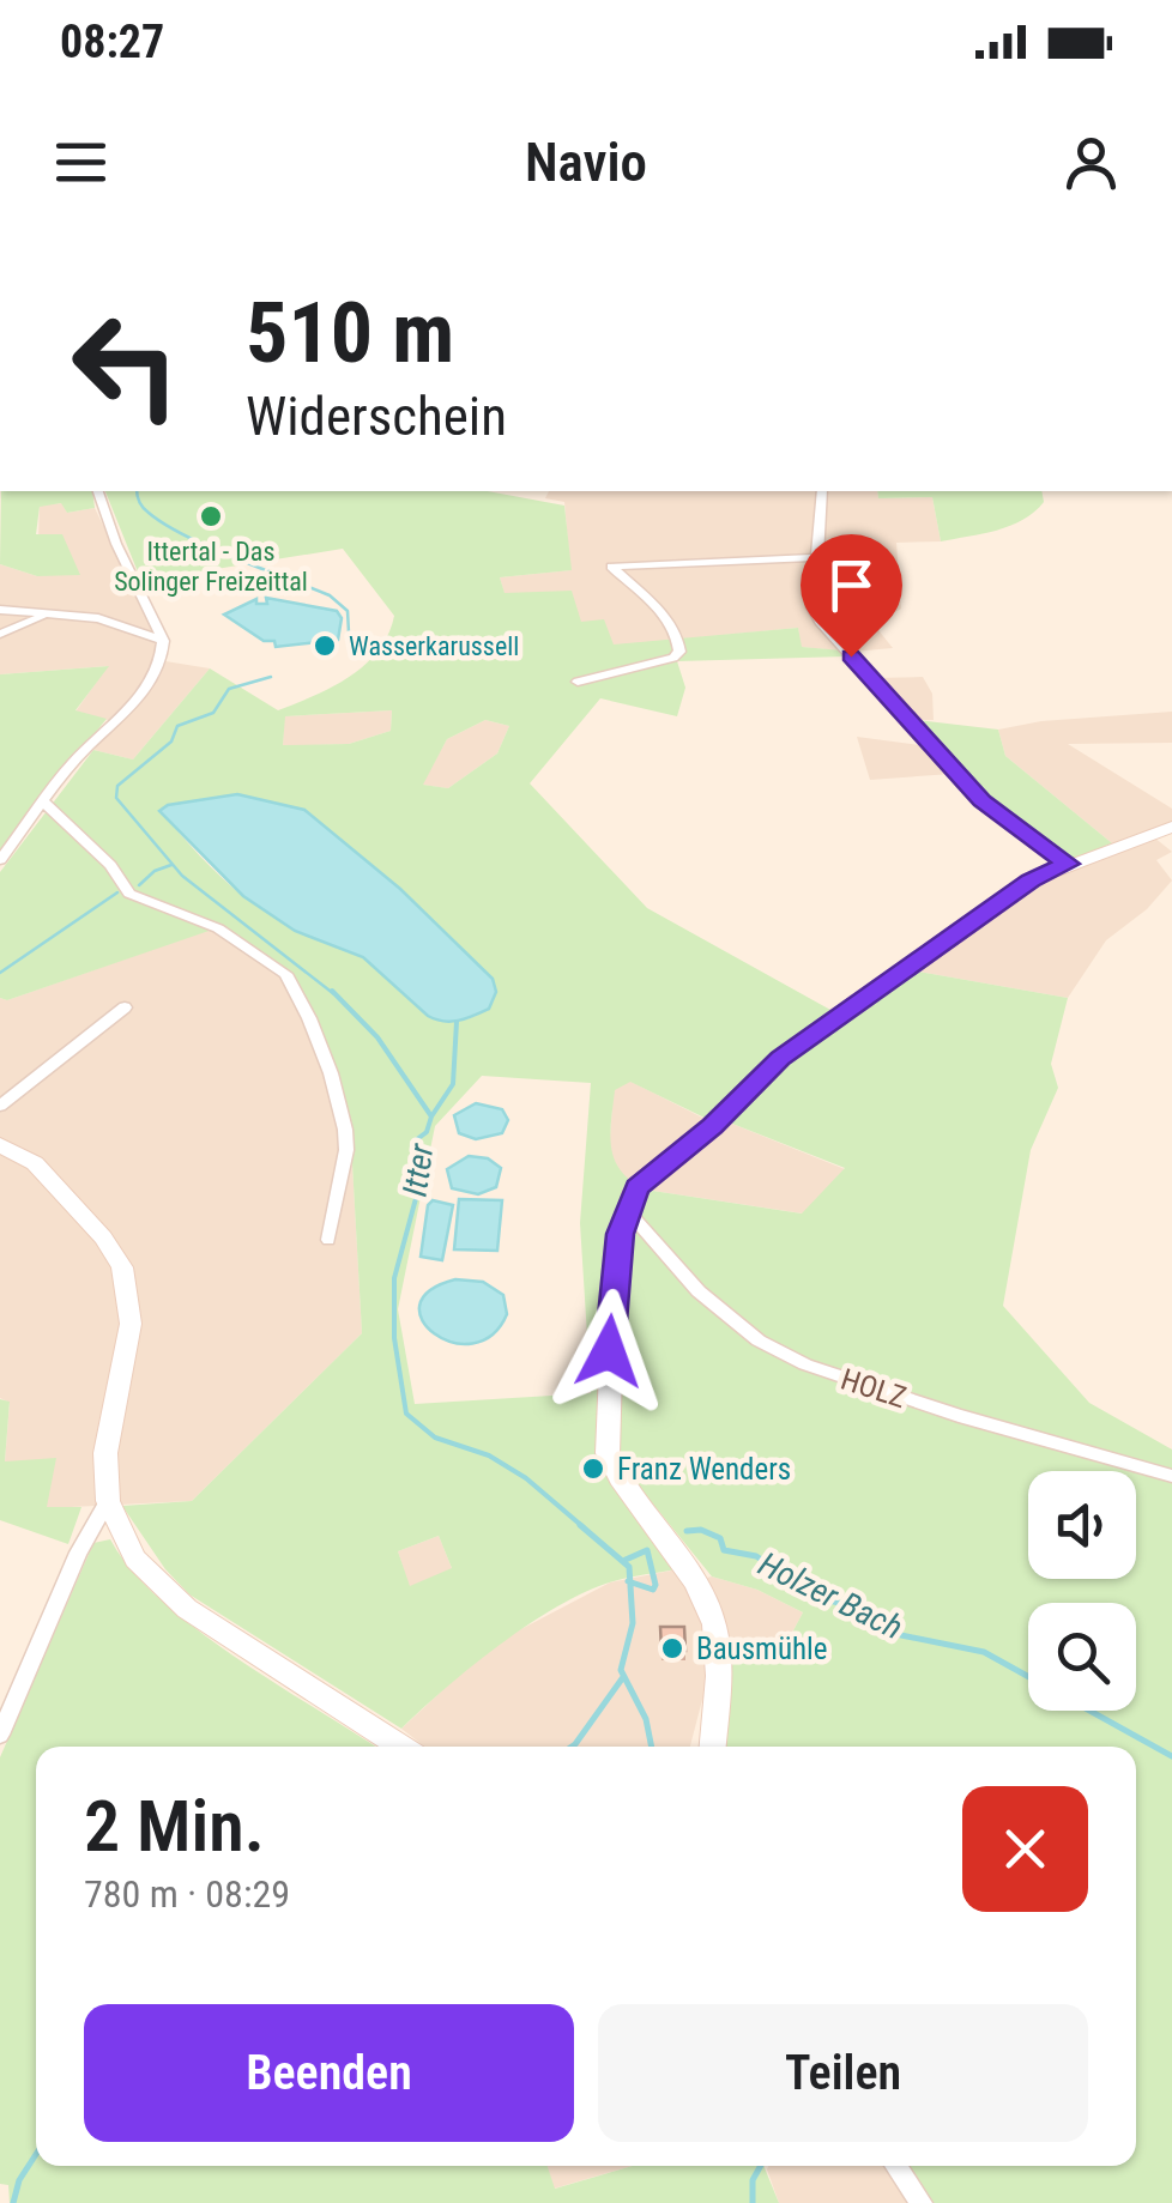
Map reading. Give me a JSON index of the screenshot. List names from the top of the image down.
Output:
{
  "streets": {
    "street": ["HOLZ"]
  },
  "water": ["Itter", "Holzer Bach"],
  "places": [
    "Ittertal - Das Solinger Freizeittal",
    "Wasserkarussell",
    "Franz Wenders",
    "Bausmühle"
  ],
  "page": {
    "status": "08:27",
    "header": "Navio",
    "turn": ["510 m", "Widerschein"],
    "heading": ["2 Min.", "780 m · 08:29"],
    "buttons": ["Beenden", "Teilen"]
  }
}
